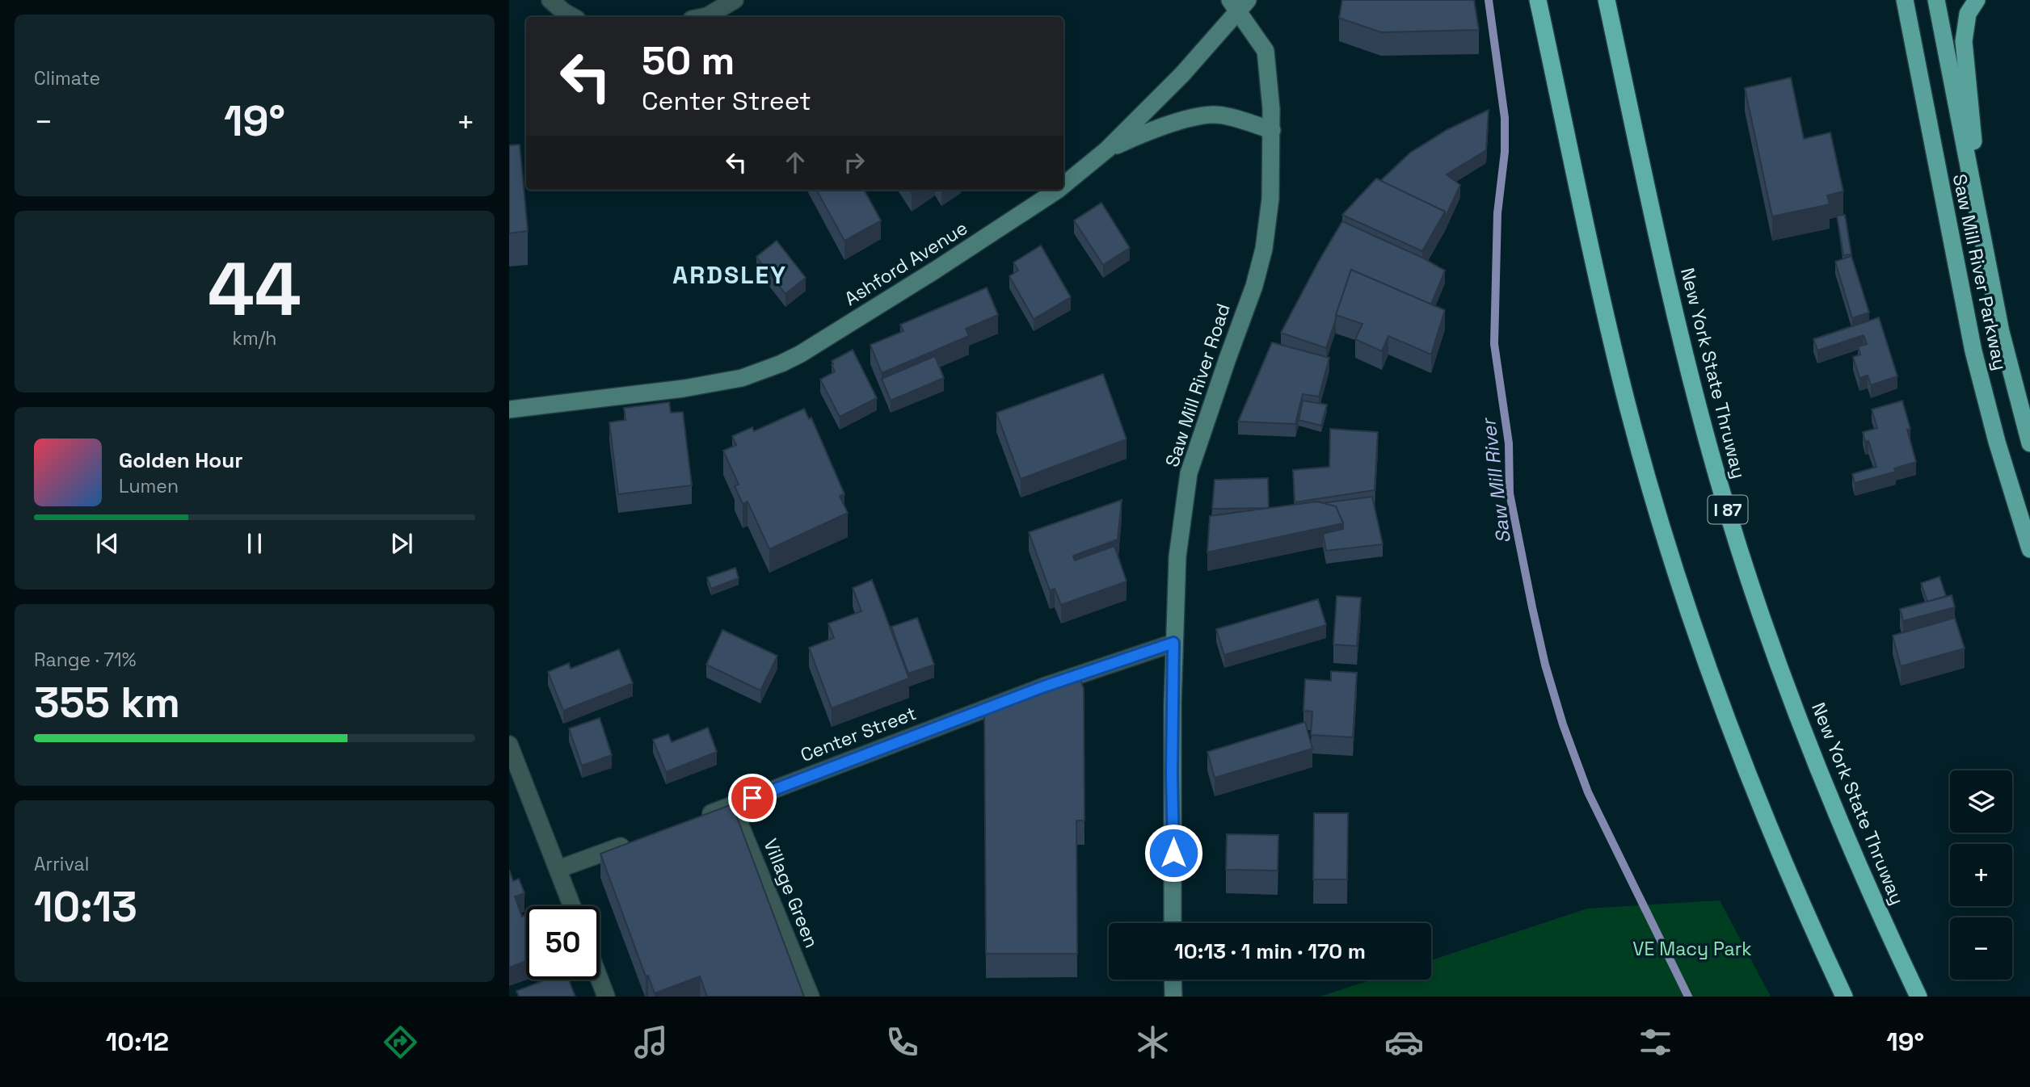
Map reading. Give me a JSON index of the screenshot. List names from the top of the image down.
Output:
{
  "streets": {
    "highway": ["Saw Mill River Parkway", "New York State Thruway", "I 87"],
    "main road": ["Ashford Avenue", "Saw Mill River Road"],
    "street": ["Center Street", "Village Green"]
  },
  "crossings": [
    ["Ashford Avenue", "Saw Mill River Road"],
    ["Saw Mill River Road", "Center Street"],
    ["Center Street", "Village Green"]
  ],
  "districts": ["ARDSLEY"],
  "water": ["Saw Mill River"],
  "parks": ["VE Macy Park"],
  "page": {
    "tile": [
      "Climate",
      ["44", "km/h"],
      ["Range · 71%", "355 km"],
      ["Arrival", "10:13"]
    ],
    "turn": ["50 m", "Center Street"],
    "heat": ["−", "19°", "+"],
    "song": ["Golden Hour", "Lumen"],
    "map_buttons": ["+", "−"],
    "limit": "50",
    "trip": "10:13 · 1 min · 170 m",
    "tabs": ["10:12", "19°"]
  }
}
